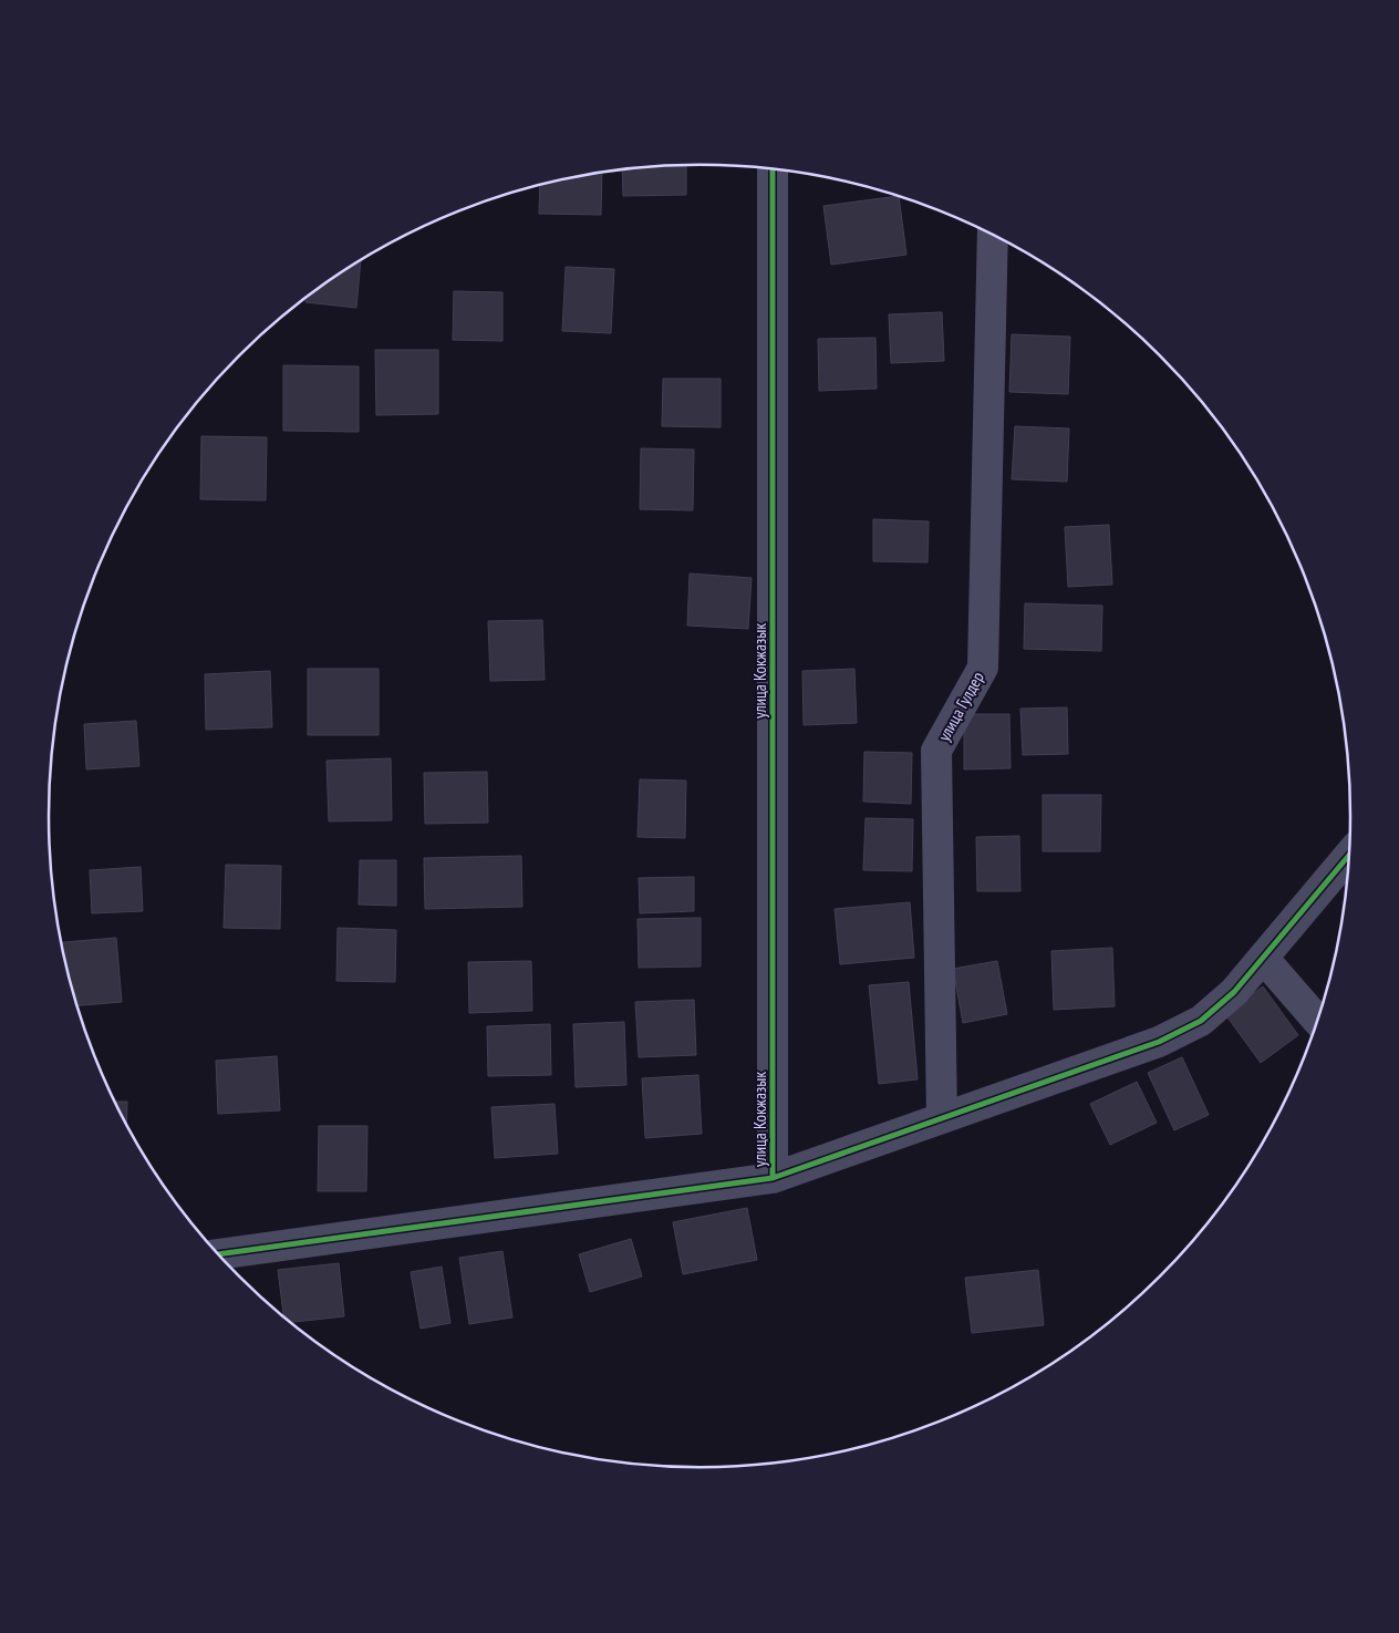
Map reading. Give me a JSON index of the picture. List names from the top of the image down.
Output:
{
  "streets": {
    "street": ["улица Кокжазык", "улица Гулдер"]
  }
}
